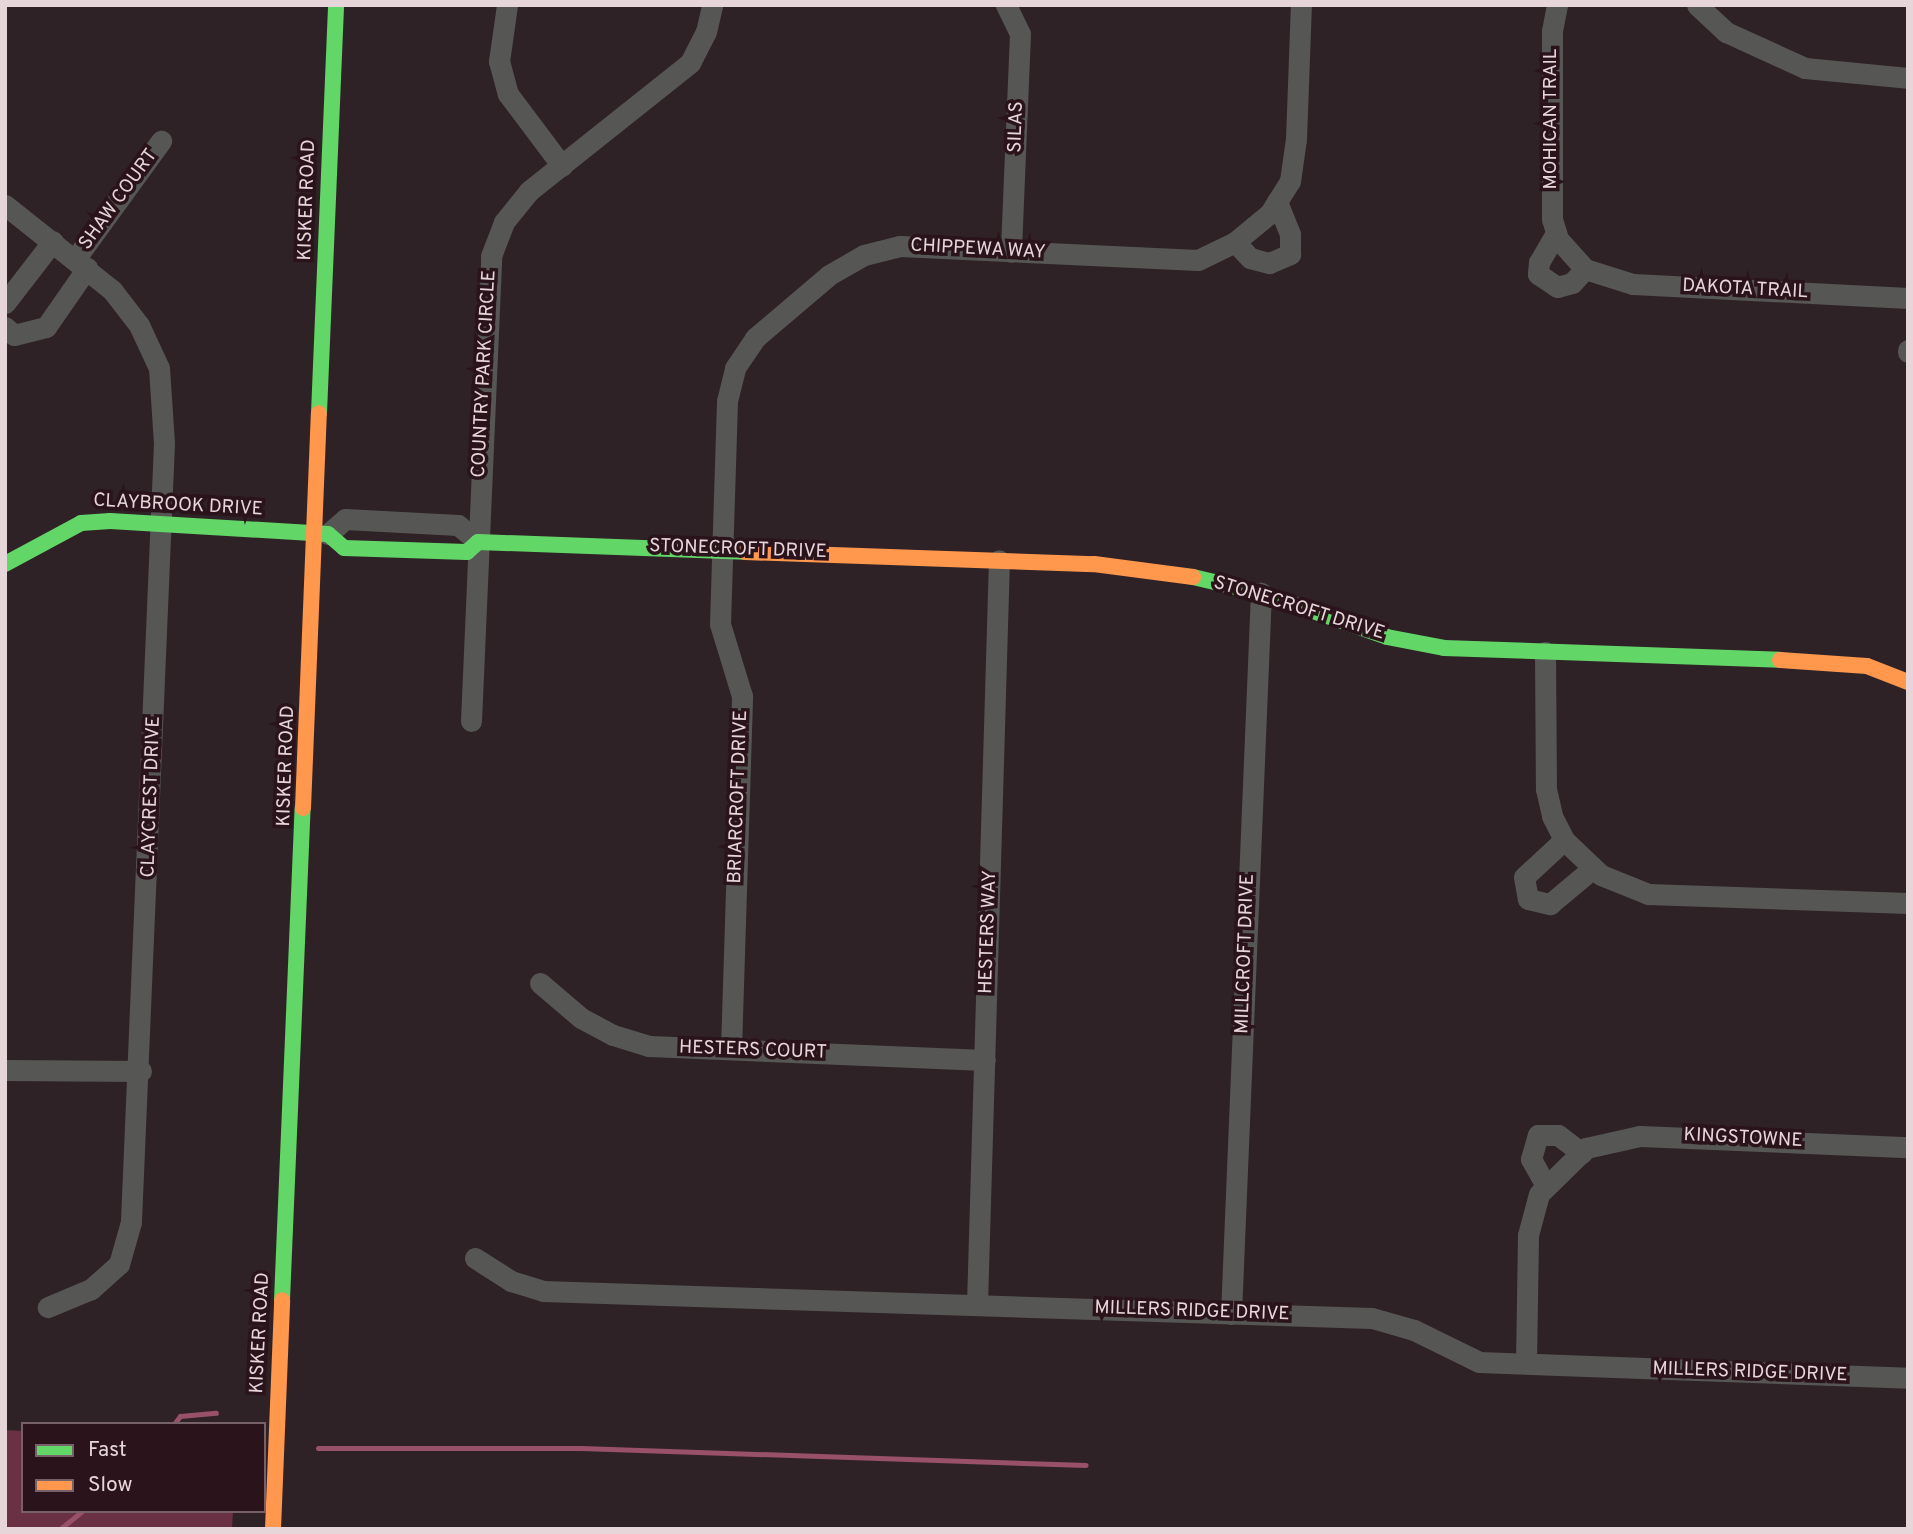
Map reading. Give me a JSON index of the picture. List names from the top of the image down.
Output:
{
  "streets": {
    "street": [
      "MOHICAN TRAIL",
      "SILAS",
      "SHAW COURT",
      "KISKER ROAD",
      "CHIPPEWA WAY",
      "DAKOTA TRAIL",
      "COUNTRY PARK CIRCLE",
      "CLAYBROOK DRIVE",
      "STONECROFT DRIVE",
      "CLAYCREST DRIVE",
      "BRIARCROFT DRIVE",
      "HESTERS WAY",
      "MILLCROFT DRIVE",
      "HESTERS COURT",
      "KINGSTOWNE",
      "MILLERS RIDGE DRIVE"
    ]
  },
  "crossings": [
    ["SILAS", "CHIPPEWA WAY"],
    ["SHAW COURT", "CLAYCREST DRIVE"],
    ["KISKER ROAD", "CLAYBROOK DRIVE"],
    ["KISKER ROAD", "STONECROFT DRIVE"],
    ["CHIPPEWA WAY", "STONECROFT DRIVE"],
    ["CHIPPEWA WAY", "BRIARCROFT DRIVE"],
    ["COUNTRY PARK CIRCLE", "STONECROFT DRIVE"],
    ["CLAYBROOK DRIVE", "STONECROFT DRIVE"],
    ["CLAYBROOK DRIVE", "CLAYCREST DRIVE"],
    ["STONECROFT DRIVE", "BRIARCROFT DRIVE"],
    ["STONECROFT DRIVE", "HESTERS WAY"],
    ["STONECROFT DRIVE", "MILLCROFT DRIVE"],
    ["BRIARCROFT DRIVE", "HESTERS COURT"],
    ["HESTERS WAY", "HESTERS COURT"],
    ["HESTERS WAY", "MILLERS RIDGE DRIVE"],
    ["MILLCROFT DRIVE", "MILLERS RIDGE DRIVE"],
    ["KINGSTOWNE", "MILLERS RIDGE DRIVE"]
  ],
  "legend": ["Fast", "Slow"]
}
